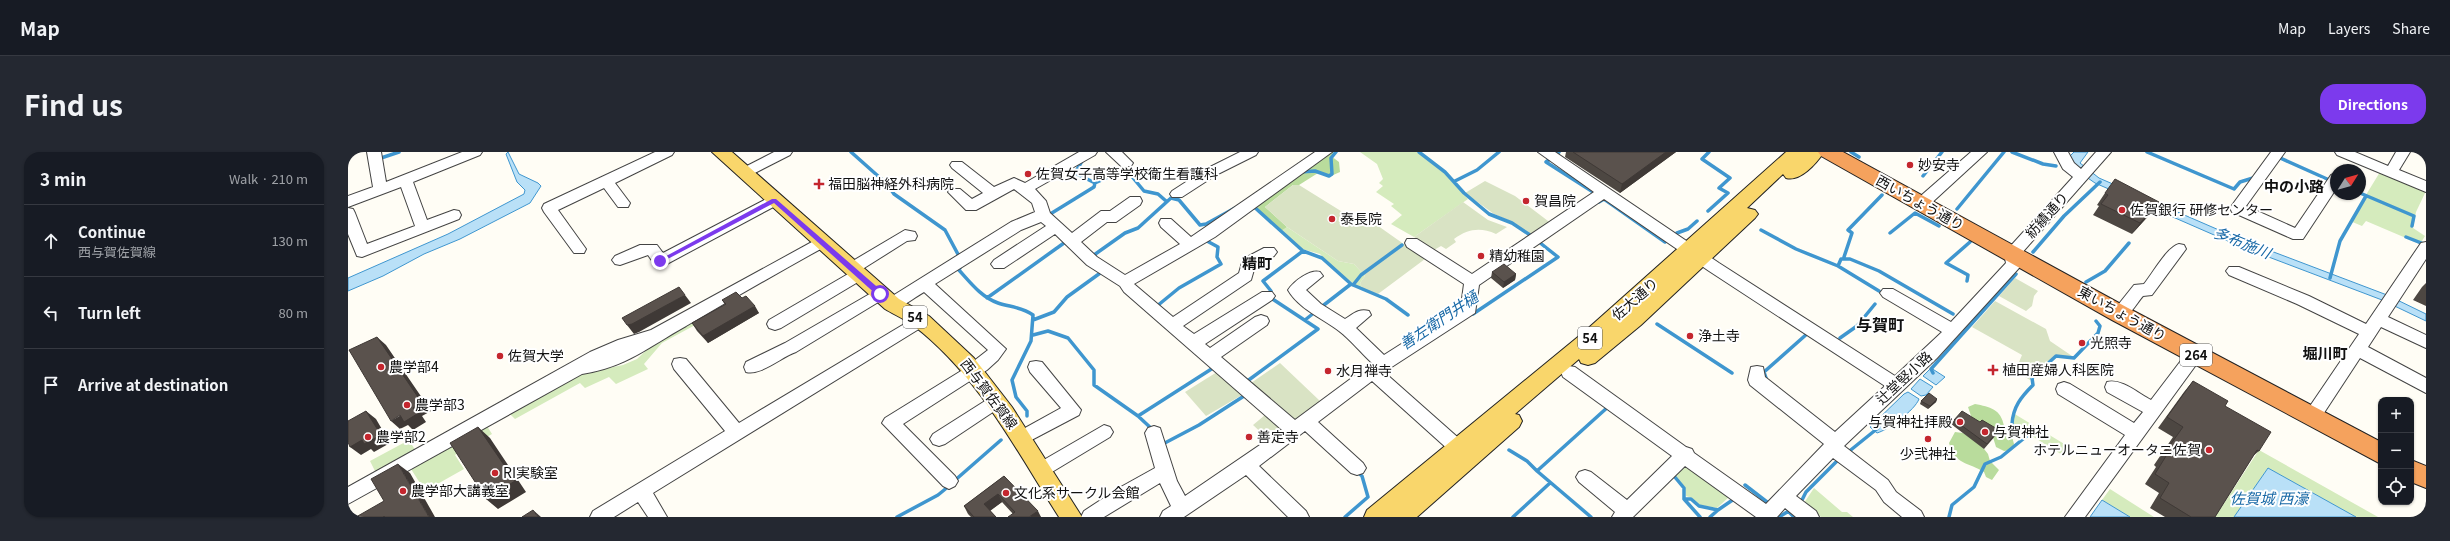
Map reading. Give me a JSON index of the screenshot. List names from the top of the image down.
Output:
{
  "streets": {
    "highway": ["西いちょう通り", "東いちょう通り", "264"],
    "main road": ["佐大通り", "54", "西与賀佐賀線"],
    "street": ["紡績通り", "辻堂竪小路"]
  },
  "crossings": [
    ["西いちょう通り", "紡績通り"],
    ["西いちょう通り", "東いちょう通り"],
    ["西いちょう通り", "辻堂竪小路"],
    ["紡績通り", "東いちょう通り"],
    ["紡績通り", "辻堂竪小路"],
    ["東いちょう通り", "辻堂竪小路"]
  ],
  "districts": [
    "中の小路",
    "精町",
    "与賀町",
    "堀川町"
  ],
  "water": ["多布施川", "善左衛門井樋", "佐賀城 西濠"],
  "places": {
    "other": [
      "妙安寺",
      "佐賀女子高等学校衛生看護科",
      "賀昌院",
      "佐賀銀行 研修センター",
      "泰長院",
      "精幼稚園",
      "浄土寺",
      "光照寺",
      "佐賀大学",
      "農学部4",
      "水月禅寺",
      "農学部3",
      "与賀神社拝殿",
      "与賀神社",
      "農学部2",
      "善定寺",
      "少弐神社",
      "ホテルニューオータニ佐賀",
      "RI実験室",
      "農学部大講義室",
      "文化系サークル会館"
    ],
    "health": ["福田脳神経外科病院", "植田産婦人科医院"]
  },
  "north": "top right",
  "page": {
    "header": "Map",
    "nav": ["Map", "Layers", "Share"],
    "title": "Find us",
    "buttons": "Directions",
    "heading": ["3 min", "Walk · 210 m"],
    "list": [
      ["Continue", "西与賀佐賀線", "130 m"],
      ["Turn left", "80 m"],
      "Arrive at destination"
    ],
    "map_buttons": ["+", "−"]
  }
}
